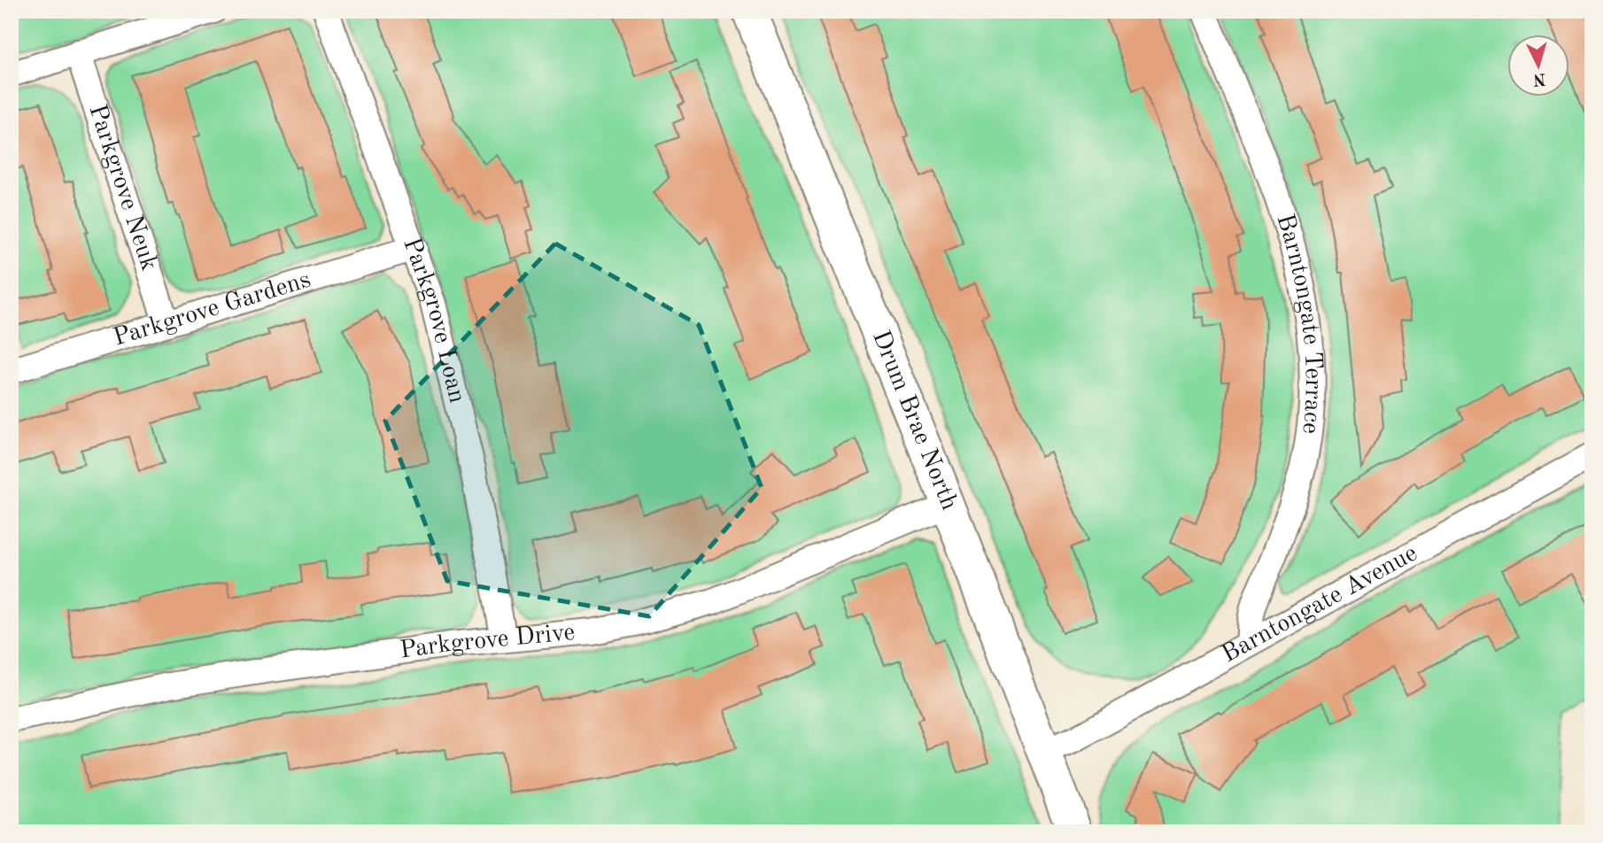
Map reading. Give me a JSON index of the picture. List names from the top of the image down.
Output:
{
  "streets": {
    "main road": ["Drum Brae North"],
    "street": [
      "Parkgrove Neuk",
      "Parkgrove Gardens",
      "Parkgrove Loan",
      "Barntongate Terrace",
      "Barntongate Avenue",
      "Parkgrove Drive"
    ]
  },
  "crossings": [
    ["Parkgrove Neuk", "Parkgrove Gardens"],
    ["Parkgrove Gardens", "Parkgrove Loan"],
    ["Parkgrove Loan", "Parkgrove Drive"],
    ["Barntongate Terrace", "Barntongate Avenue"],
    ["Drum Brae North", "Barntongate Avenue"],
    ["Drum Brae North", "Parkgrove Drive"]
  ],
  "north": "bottom"
}
